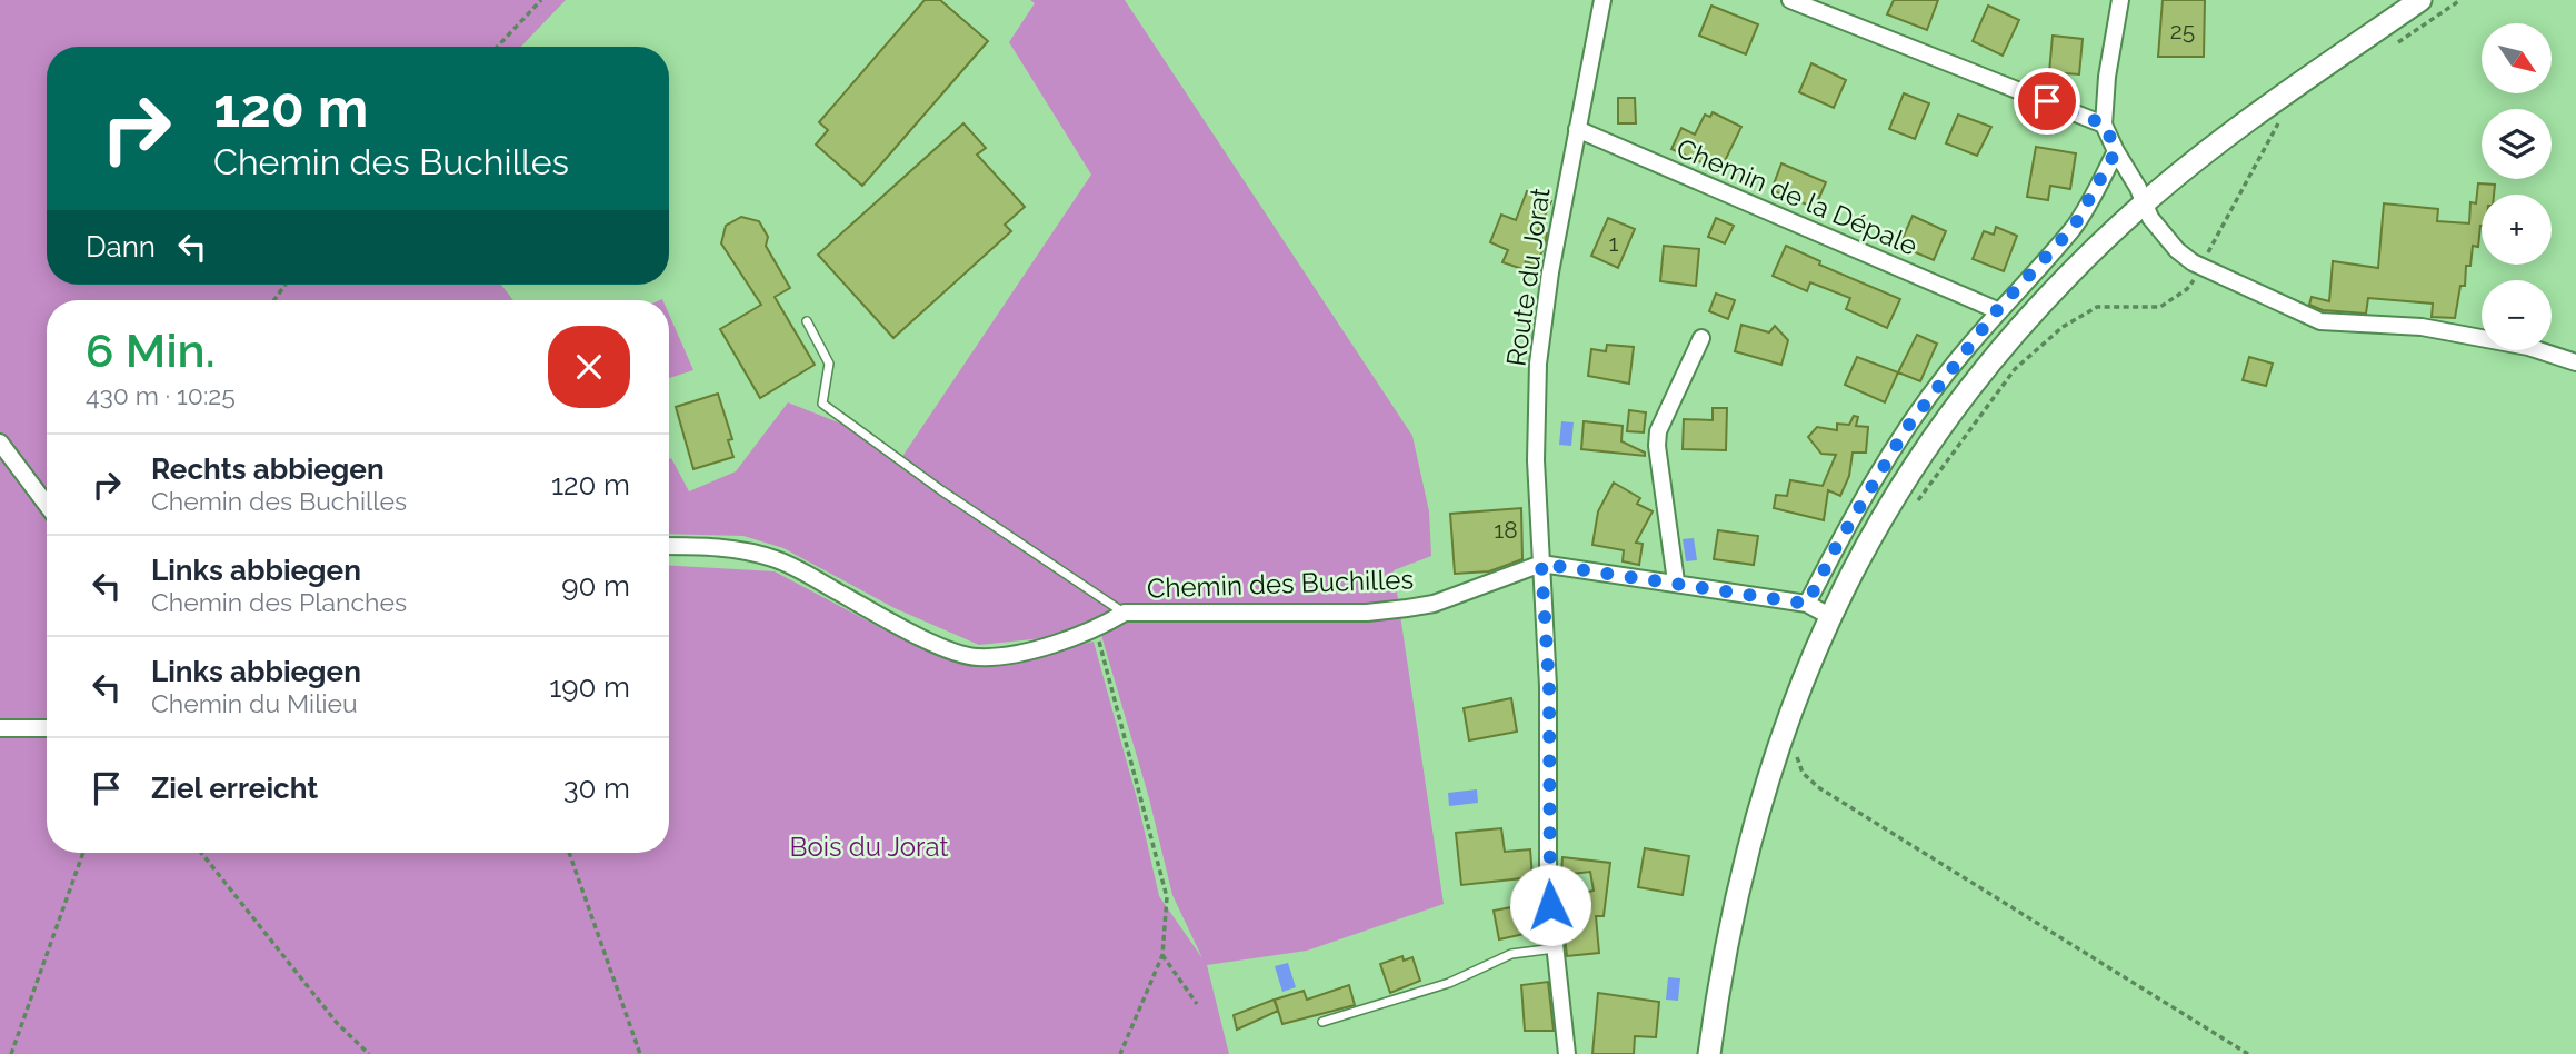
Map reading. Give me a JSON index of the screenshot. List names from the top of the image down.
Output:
{
  "streets": {
    "street": ["Chemin de la Dépale", "Route du Jorat", "Chemin des Buchilles"]
  },
  "crossings": [
    ["Chemin de la Dépale", "Route du Jorat"],
    ["Route du Jorat", "Chemin des Buchilles"]
  ],
  "parks": ["Bois du Jorat"],
  "house_numbers": ["25", "1", "18"],
  "north": "bottom right",
  "page": {
    "map_buttons": ["+", "−"],
    "turn": ["120 m", "Chemin des Buchilles"],
    "then": "Dann",
    "heading": ["6 Min.", "430 m · 10:25"],
    "list": [
      {
        "name": "Rechts abbiegen",
        "note": "Chemin des Buchilles",
        "value": "120 m"
      },
      {
        "name": "Links abbiegen",
        "note": "Chemin des Planches",
        "value": "90 m"
      },
      {
        "name": "Links abbiegen",
        "note": "Chemin du Milieu",
        "value": "190 m"
      },
      {
        "name": "Ziel erreicht",
        "value": "30 m"
      }
    ]
  }
}
